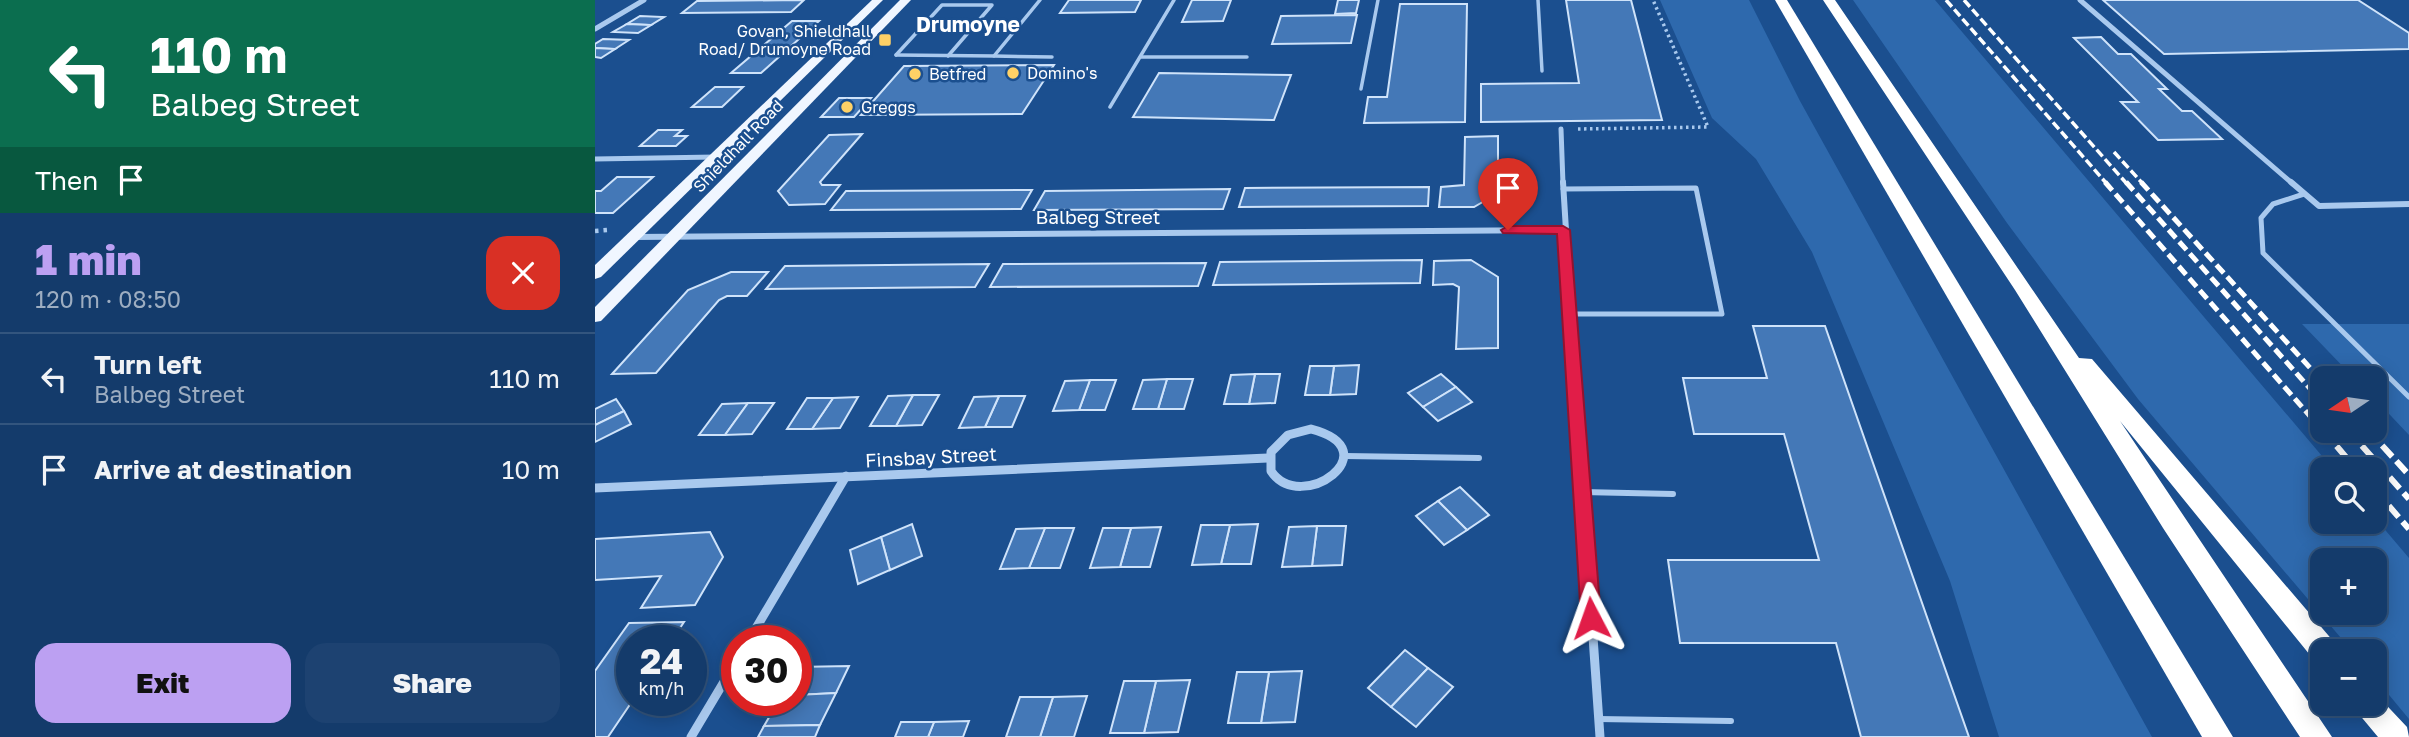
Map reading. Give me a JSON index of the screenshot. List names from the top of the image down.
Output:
{
  "streets": {
    "main road": ["Shieldhall Road"],
    "street": ["Balbeg Street", "Finsbay Street"]
  },
  "crossings": [
    ["Shieldhall Road", "Balbeg Street"]
  ],
  "districts": ["Drumoyne"],
  "places": {
    "transit": ["Govan, Shieldhall Road/ Drumoyne Road"],
    "other": ["Domino's", "Betfred", "Greggs"]
  },
  "north": "left",
  "page": {
    "turn": ["110 m", "Balbeg Street"],
    "then": "Then",
    "heading": ["1 min", "120 m · 08:50"],
    "list": [
      {
        "name": "Turn left",
        "note": "Balbeg Street",
        "value": "110 m"
      },
      {
        "name": "Arrive at destination",
        "value": "10 m"
      }
    ],
    "map_buttons": ["+", "−"],
    "speed": "24 km/h",
    "limit": "30",
    "buttons": ["Exit", "Share"]
  }
}
